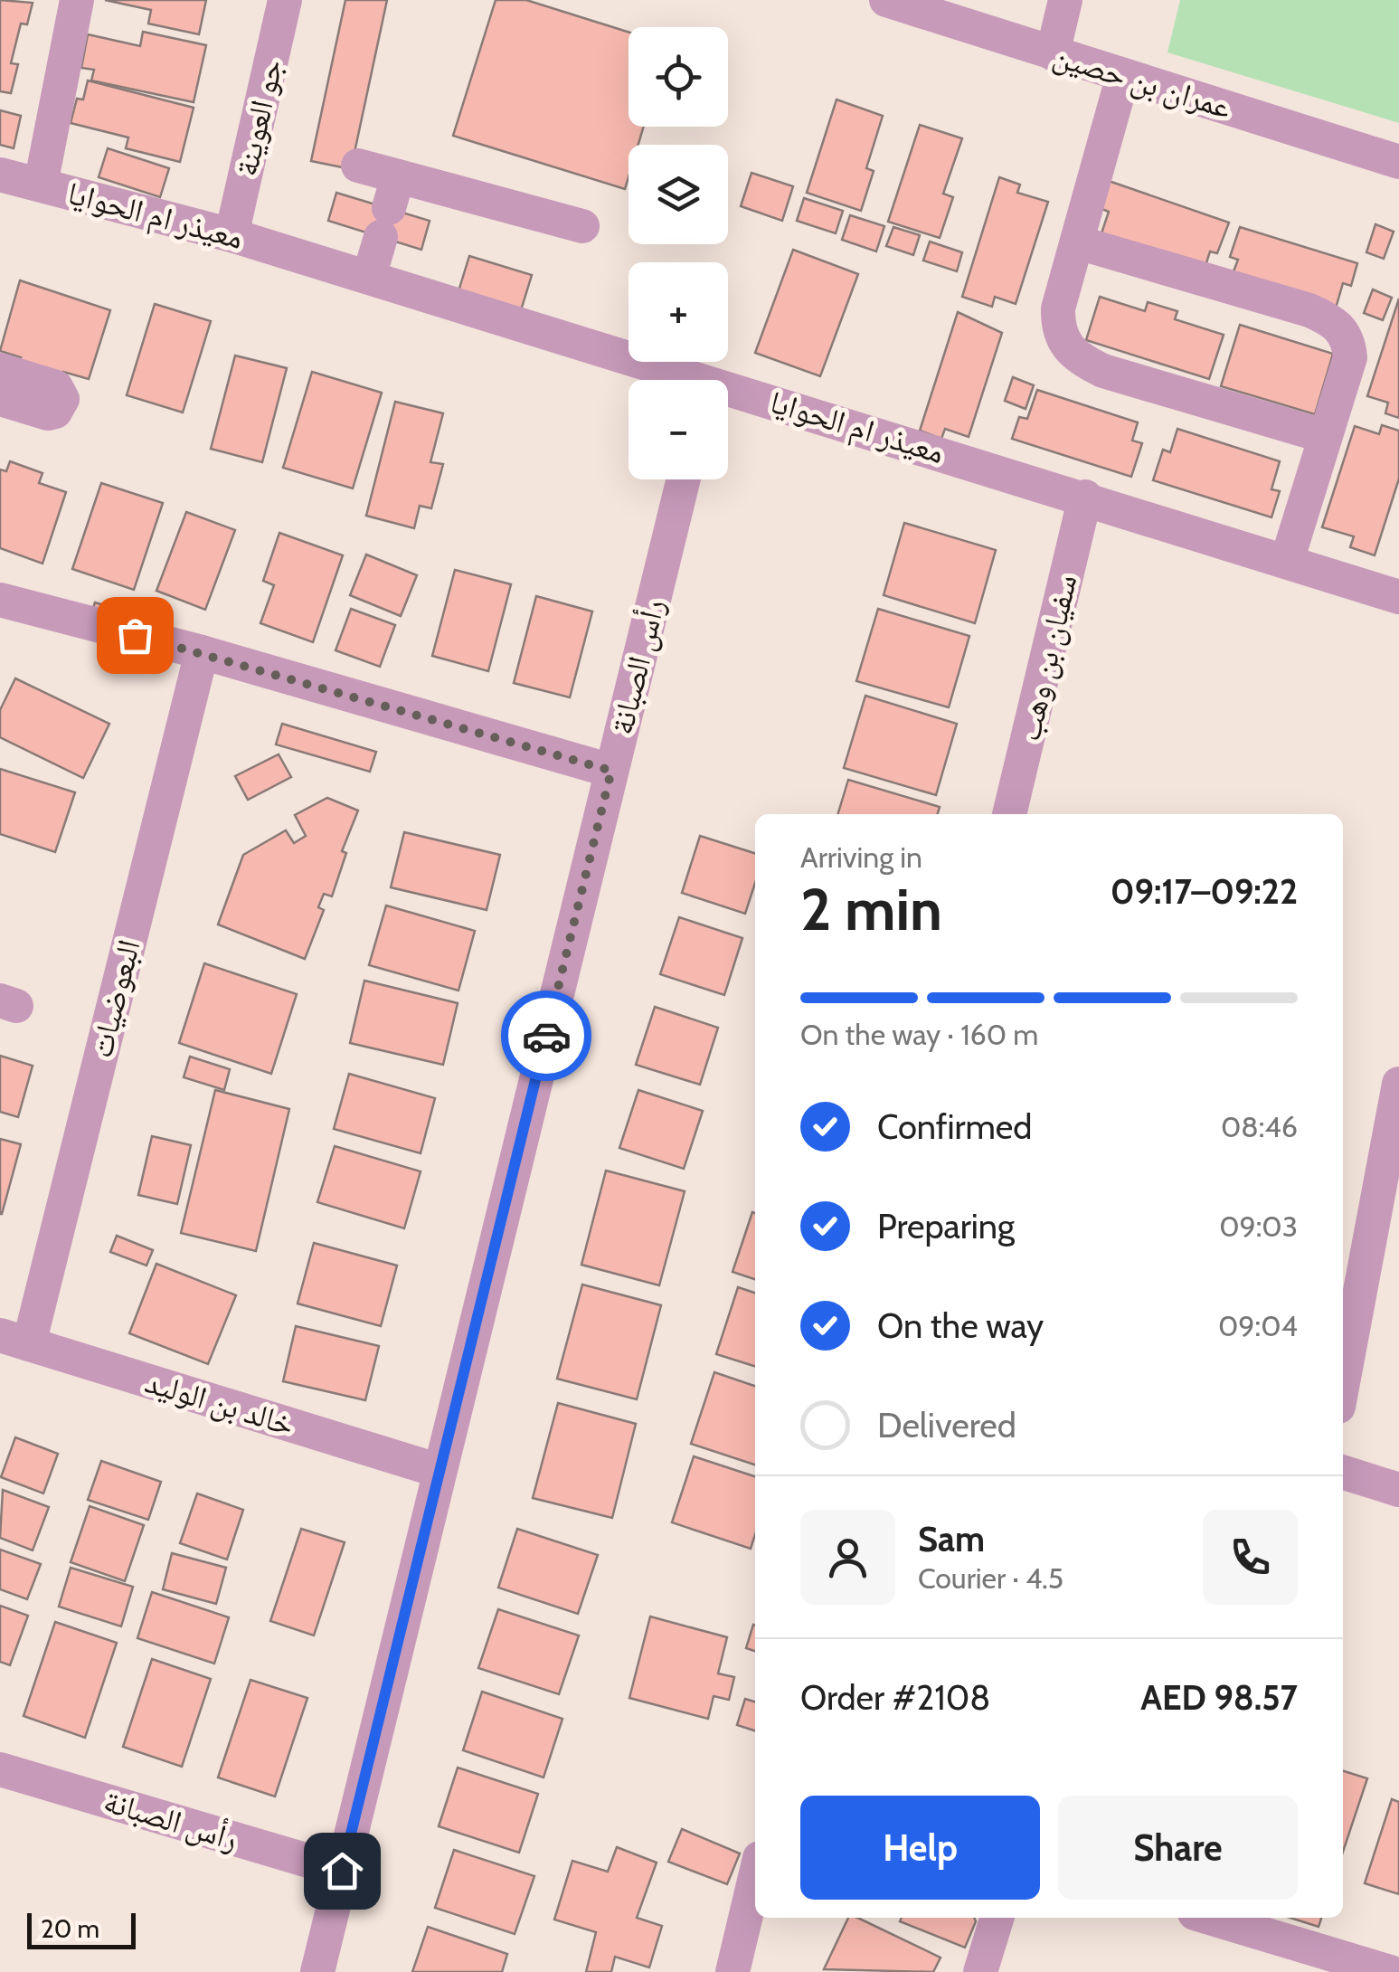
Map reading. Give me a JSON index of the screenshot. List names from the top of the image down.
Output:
{
  "streets": {
    "street": [
      "عمران بن حصين",
      "جو العوينة",
      "معيذر ام الحوايا",
      "سفيان بن وهب",
      "رأس الصبانة",
      "البعوضيات",
      "خالد بن الوليد"
    ]
  },
  "crossings": [
    ["جو العوينة", "معيذر ام الحوايا"],
    ["معيذر ام الحوايا", "سفيان بن وهب"],
    ["رأس الصبانة", "خالد بن الوليد"],
    ["البعوضيات", "خالد بن الوليد"]
  ],
  "scale_bar": "20 m",
  "page": {
    "map_buttons": ["+", "−"],
    "heading": ["2 min", "Arriving in", "09:17–09:22"],
    "panel": [
      "Sam",
      "Courier · 4.5",
      "Order #2108",
      "AED 98.57"
    ],
    "bar": "On the way · 160 m",
    "list": [
      ["Confirmed", "08:46"],
      ["Preparing", "09:03"],
      ["On the way", "09:04"],
      "Delivered"
    ],
    "buttons": ["Help", "Share"],
    "scale": "20 m"
  }
}
